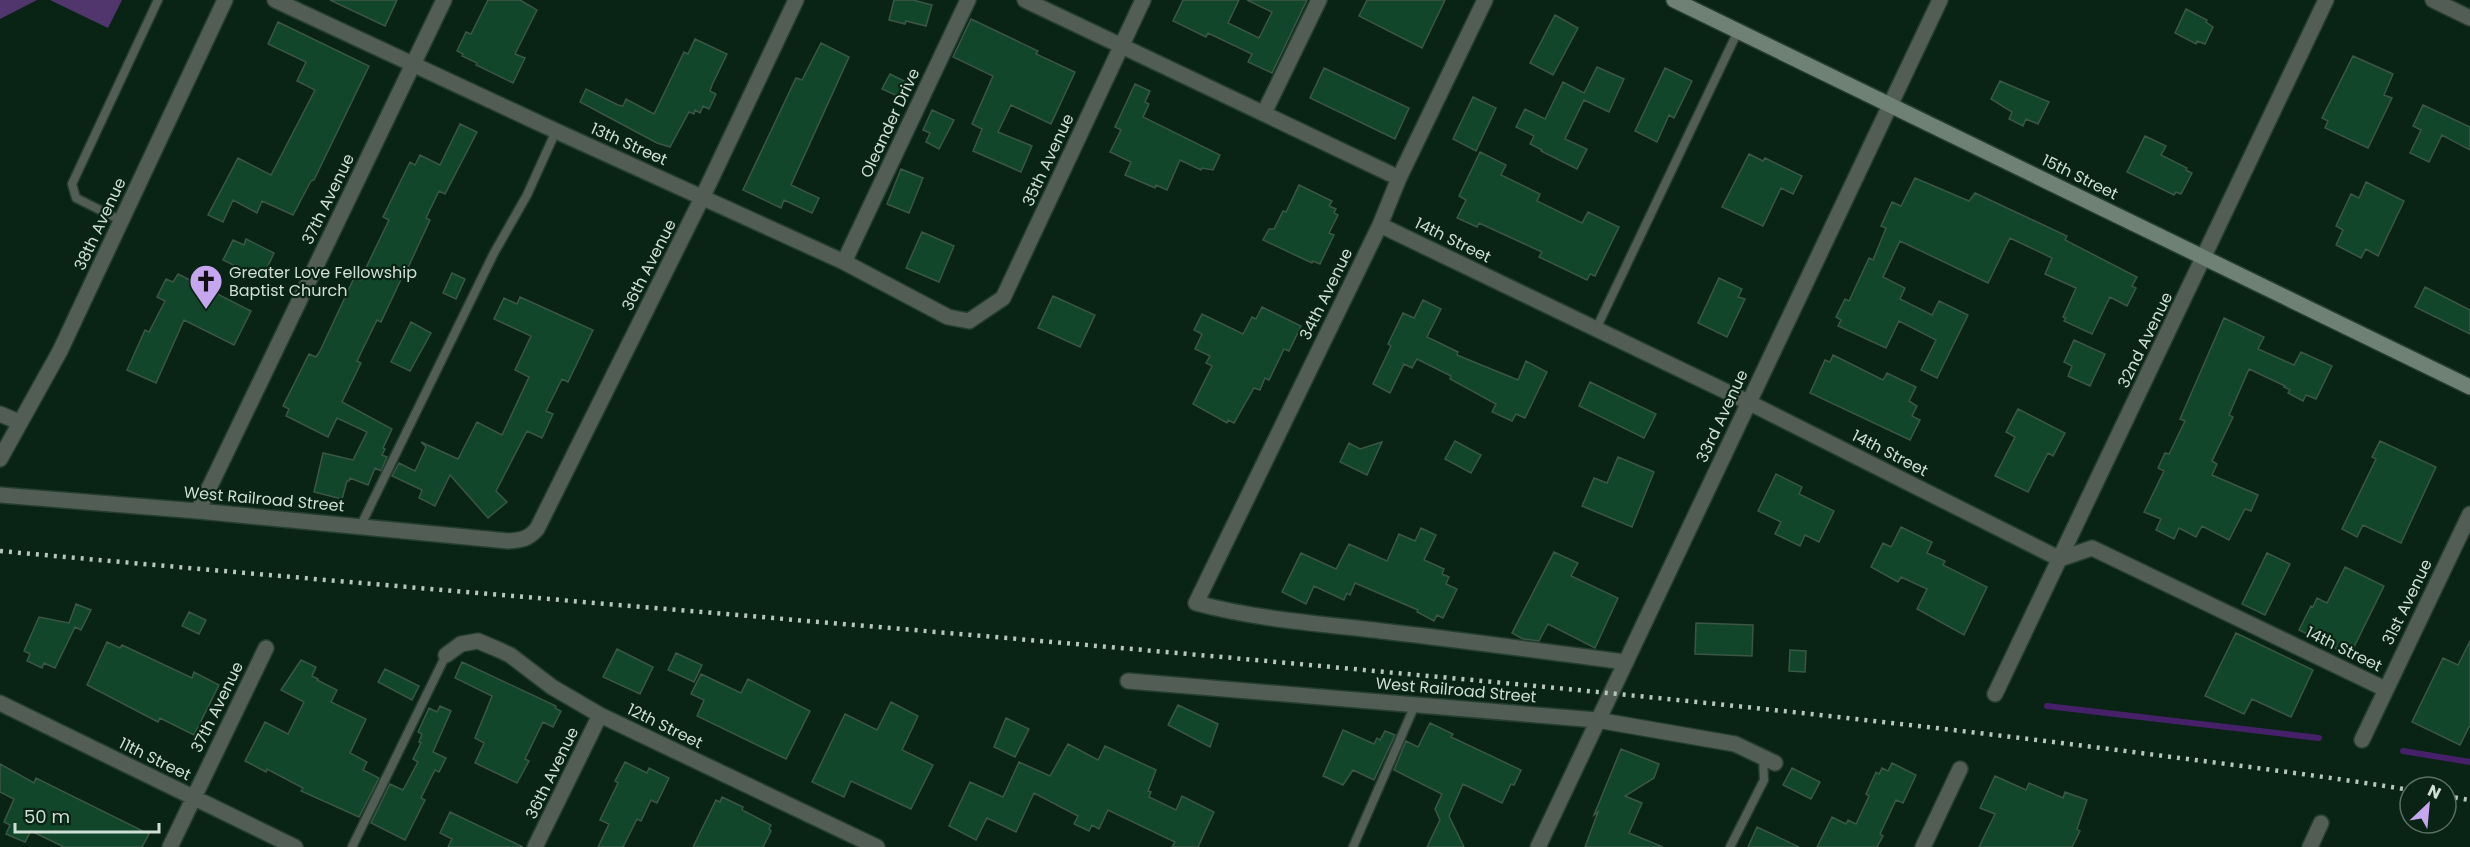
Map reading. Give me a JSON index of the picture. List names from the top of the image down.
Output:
{
  "streets": {
    "main road": ["15th Street"],
    "street": [
      "Oleander Drive",
      "13th Street",
      "35th Avenue",
      "37th Avenue",
      "38th Avenue",
      "14th Street",
      "36th Avenue",
      "34th Avenue",
      "32nd Avenue",
      "33rd Avenue",
      "West Railroad Street",
      "31st Avenue",
      "12th Street",
      "11th Street"
    ]
  },
  "crossings": [
    ["Oleander Drive", "13th Street"],
    ["13th Street", "35th Avenue"],
    ["13th Street", "37th Avenue"],
    ["13th Street", "36th Avenue"],
    ["15th Street", "32nd Avenue"],
    ["15th Street", "33rd Avenue"],
    ["37th Avenue", "West Railroad Street"],
    ["37th Avenue", "11th Street"],
    ["14th Street", "34th Avenue"],
    ["14th Street", "32nd Avenue"],
    ["14th Street", "33rd Avenue"],
    ["14th Street", "31st Avenue"],
    ["36th Avenue", "West Railroad Street"],
    ["36th Avenue", "12th Street"],
    ["34th Avenue", "33rd Avenue"],
    ["33rd Avenue", "West Railroad Street"]
  ],
  "places": {
    "church": ["Greater Love Fellowship Baptist Church"]
  },
  "scale_bar": "50 m",
  "north": "top right"
}
